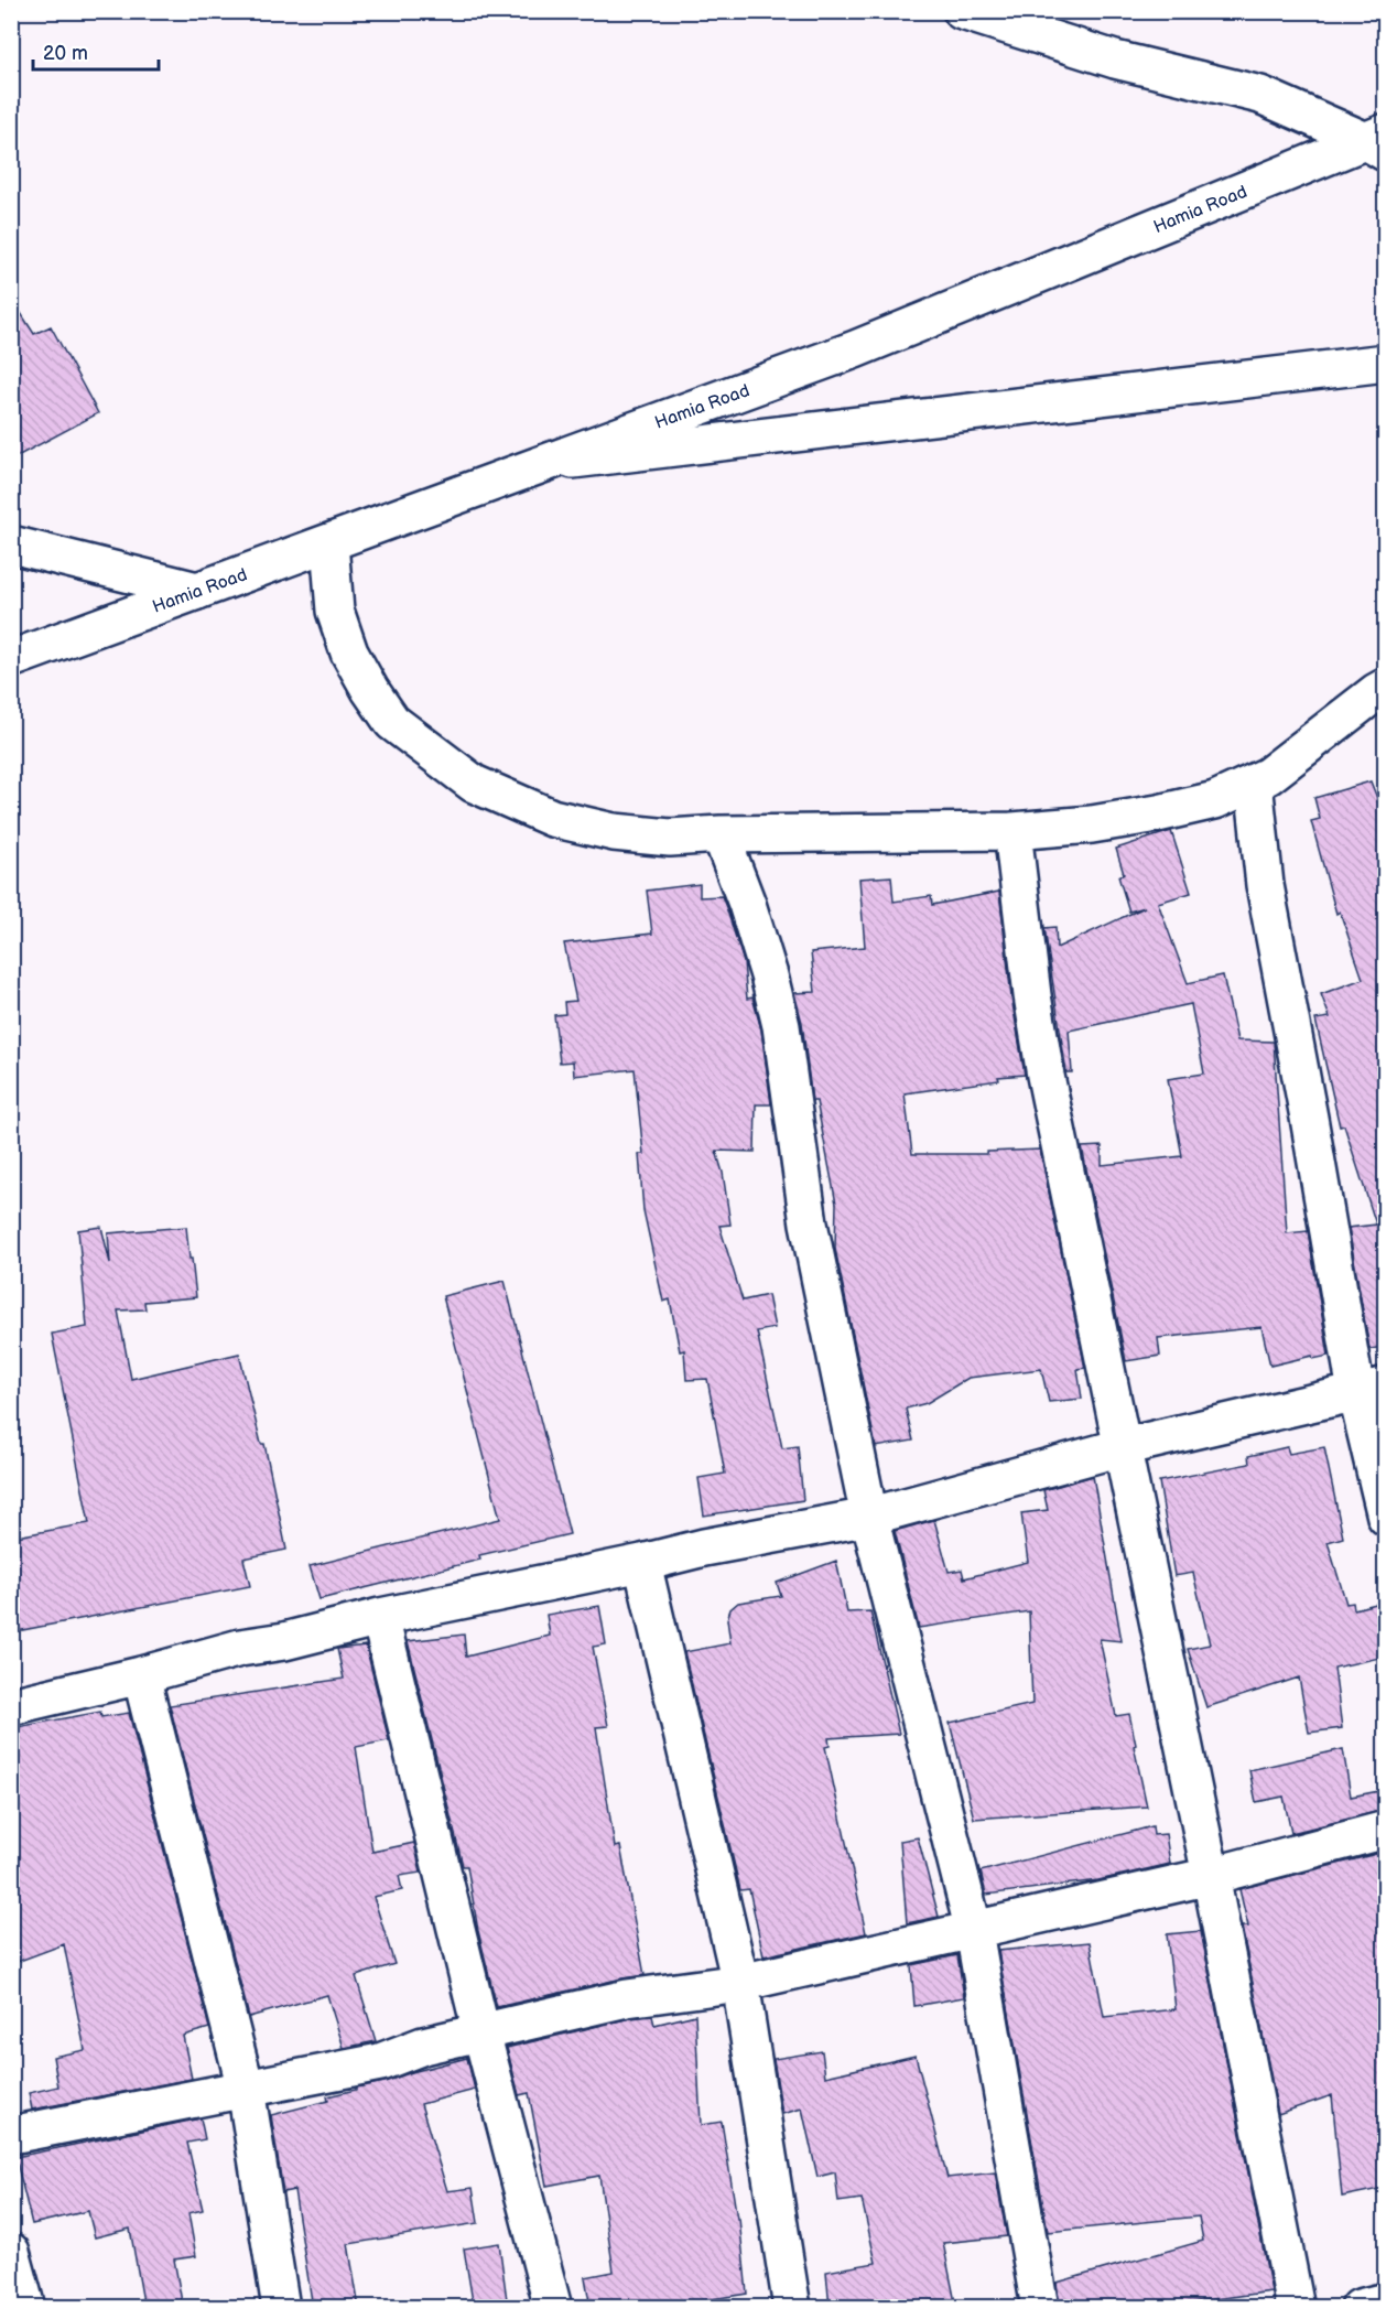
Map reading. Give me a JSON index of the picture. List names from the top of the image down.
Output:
{
  "streets": {
    "street": ["Hamia Road"]
  },
  "scale_bar": "20 m"
}
